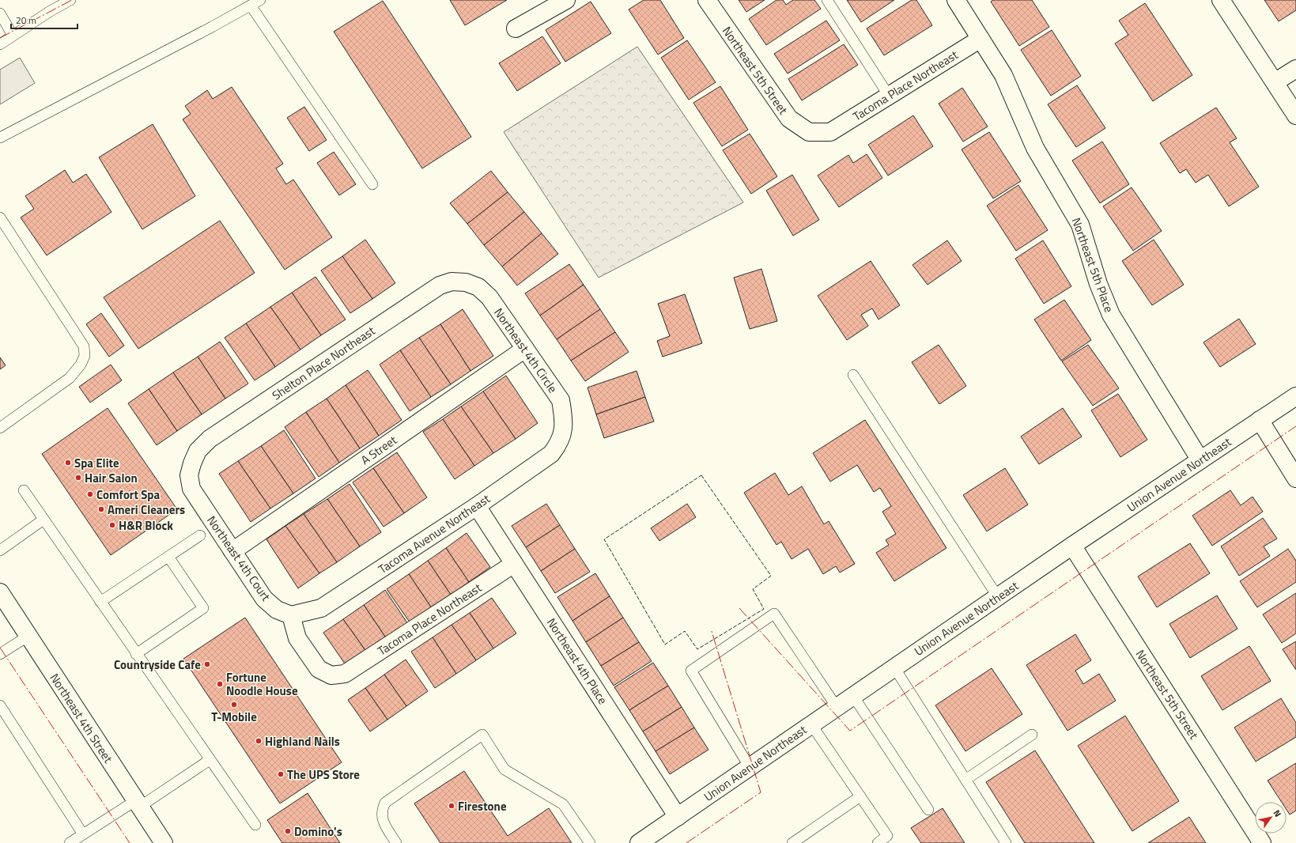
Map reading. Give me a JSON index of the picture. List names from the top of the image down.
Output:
{
  "streets": {
    "street": [
      "Northeast 5th Street",
      "Tacoma Place Northeast",
      "Northeast 5th Place",
      "Northeast 4th Circle",
      "Shelton Place Northeast",
      "A Street",
      "Union Avenue Northeast",
      "Tacoma Avenue Northeast",
      "Northeast 4th Court",
      "Northeast 4th Place",
      "Northeast 4th Street"
    ]
  },
  "crossings": [
    ["Northeast 5th Street", "Tacoma Place Northeast"],
    ["Northeast 5th Street", "Union Avenue Northeast"],
    ["Tacoma Place Northeast", "Northeast 5th Place"],
    ["Tacoma Place Northeast", "Tacoma Avenue Northeast"],
    ["Tacoma Place Northeast", "Northeast 4th Court"],
    ["Tacoma Place Northeast", "Northeast 4th Place"],
    ["Northeast 5th Place", "Union Avenue Northeast"],
    ["Northeast 4th Circle", "Shelton Place Northeast"],
    ["Northeast 4th Circle", "A Street"],
    ["Northeast 4th Circle", "Tacoma Avenue Northeast"],
    ["Shelton Place Northeast", "Northeast 4th Court"],
    ["A Street", "Northeast 4th Court"],
    ["Union Avenue Northeast", "Northeast 4th Place"],
    ["Tacoma Avenue Northeast", "Northeast 4th Court"],
    ["Tacoma Avenue Northeast", "Northeast 4th Place"]
  ],
  "places": [
    "Spa Elite",
    "Hair Salon",
    "Comfort Spa",
    "Ameri Cleaners",
    "H&R Block",
    "Countryside Cafe",
    "Fortune Noodle House",
    "T-Mobile",
    "Highland Nails",
    "The UPS Store",
    "Firestone",
    "Domino's"
  ],
  "scale_bar": "20 m",
  "north": "top right"
}
